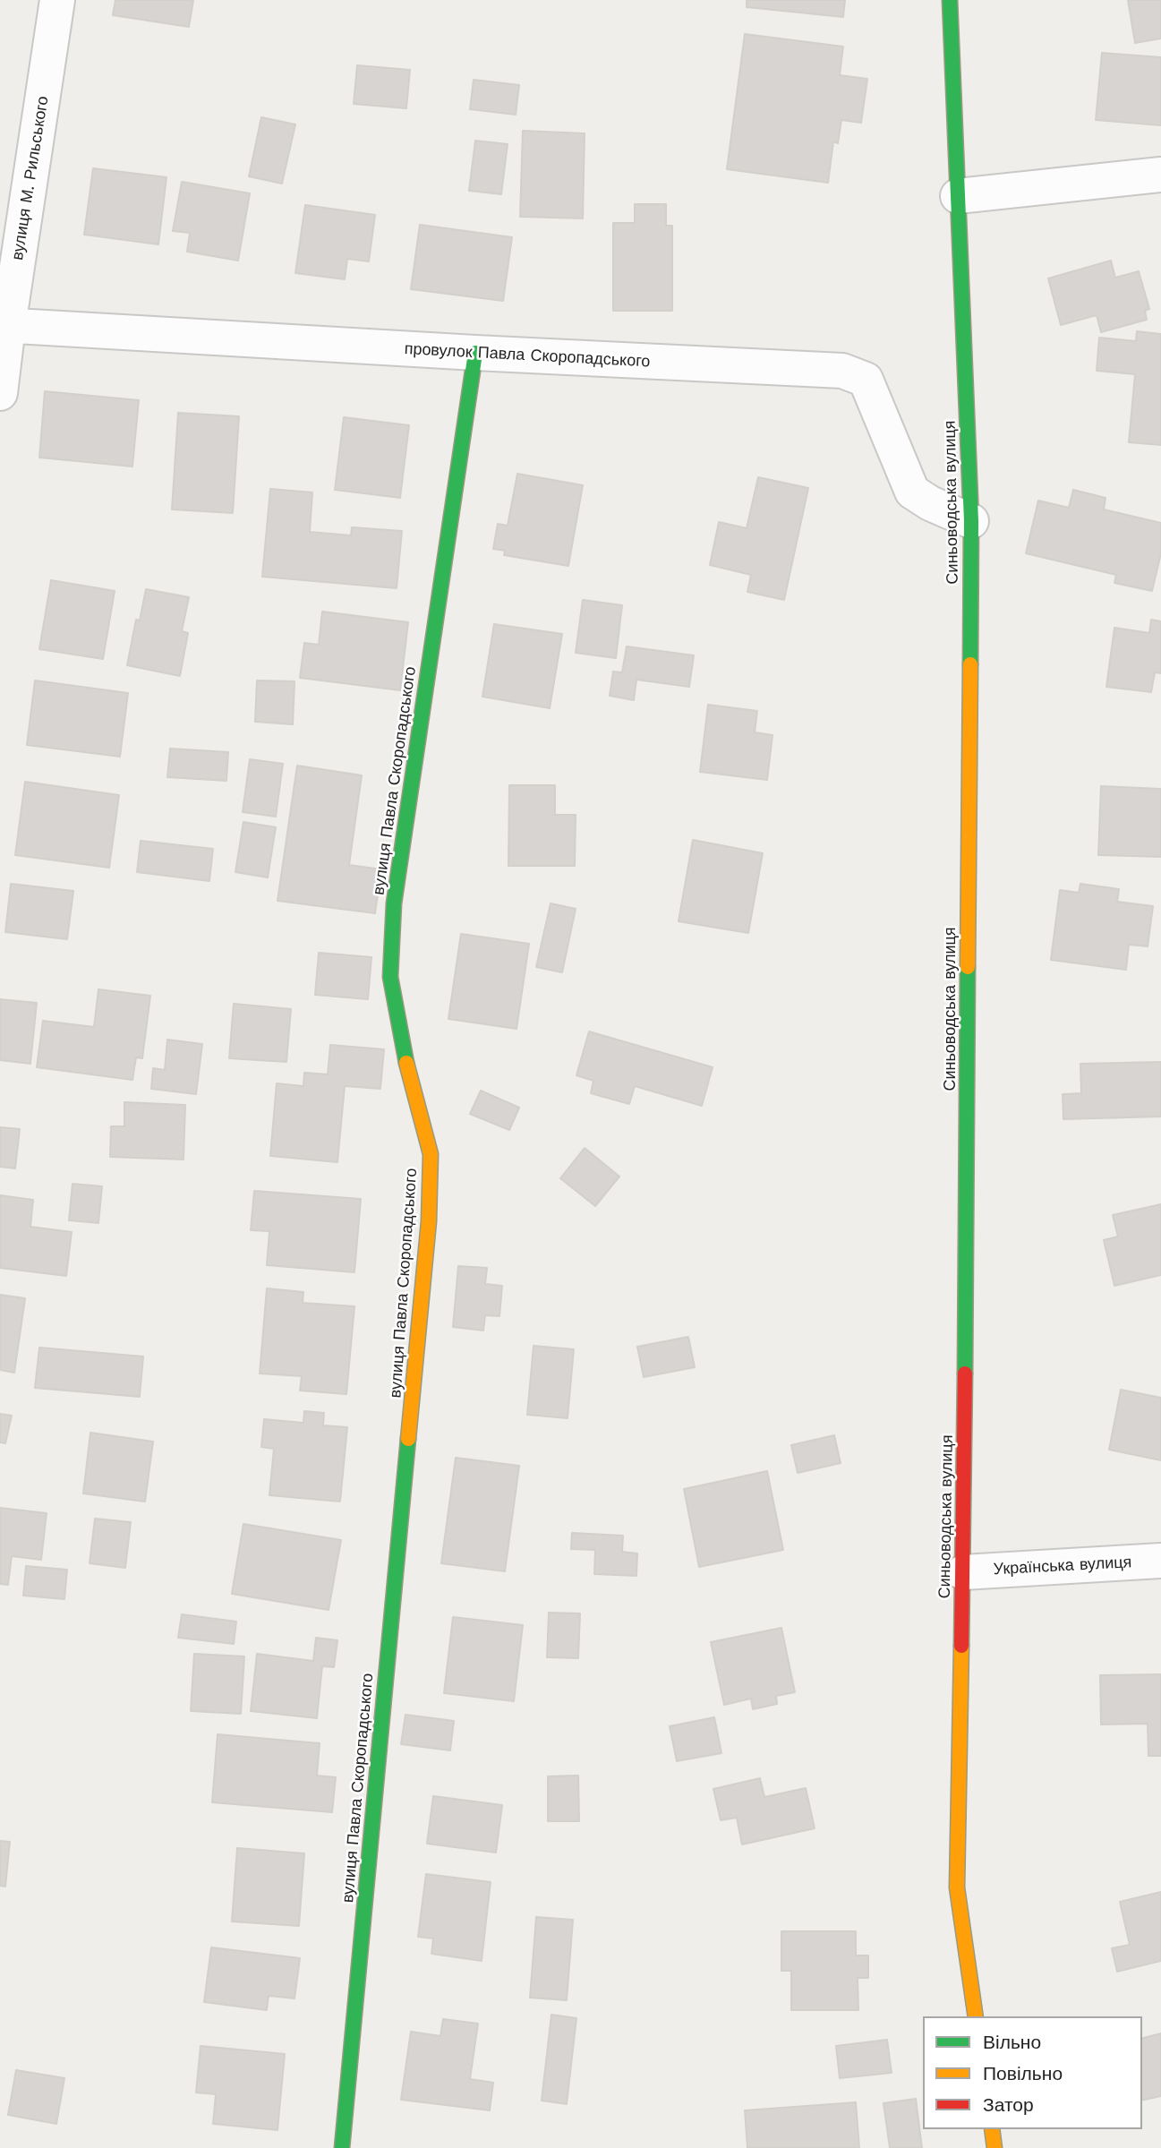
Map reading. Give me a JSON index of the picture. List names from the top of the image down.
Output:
{
  "streets": {
    "street": [
      "вулиця М. Рильського",
      "провулок Павла Скоропадського",
      "Синьоводська вулиця",
      "вулиця Павла Скоропадського",
      "Українська вулиця"
    ]
  },
  "crossings": [
    ["вулиця М. Рильського", "провулок Павла Скоропадського"],
    ["провулок Павла Скоропадського", "Синьоводська вулиця"],
    ["провулок Павла Скоропадського", "вулиця Павла Скоропадського"],
    ["Синьоводська вулиця", "Українська вулиця"]
  ],
  "legend": ["Вільно", "Повільно", "Затор"]
}
